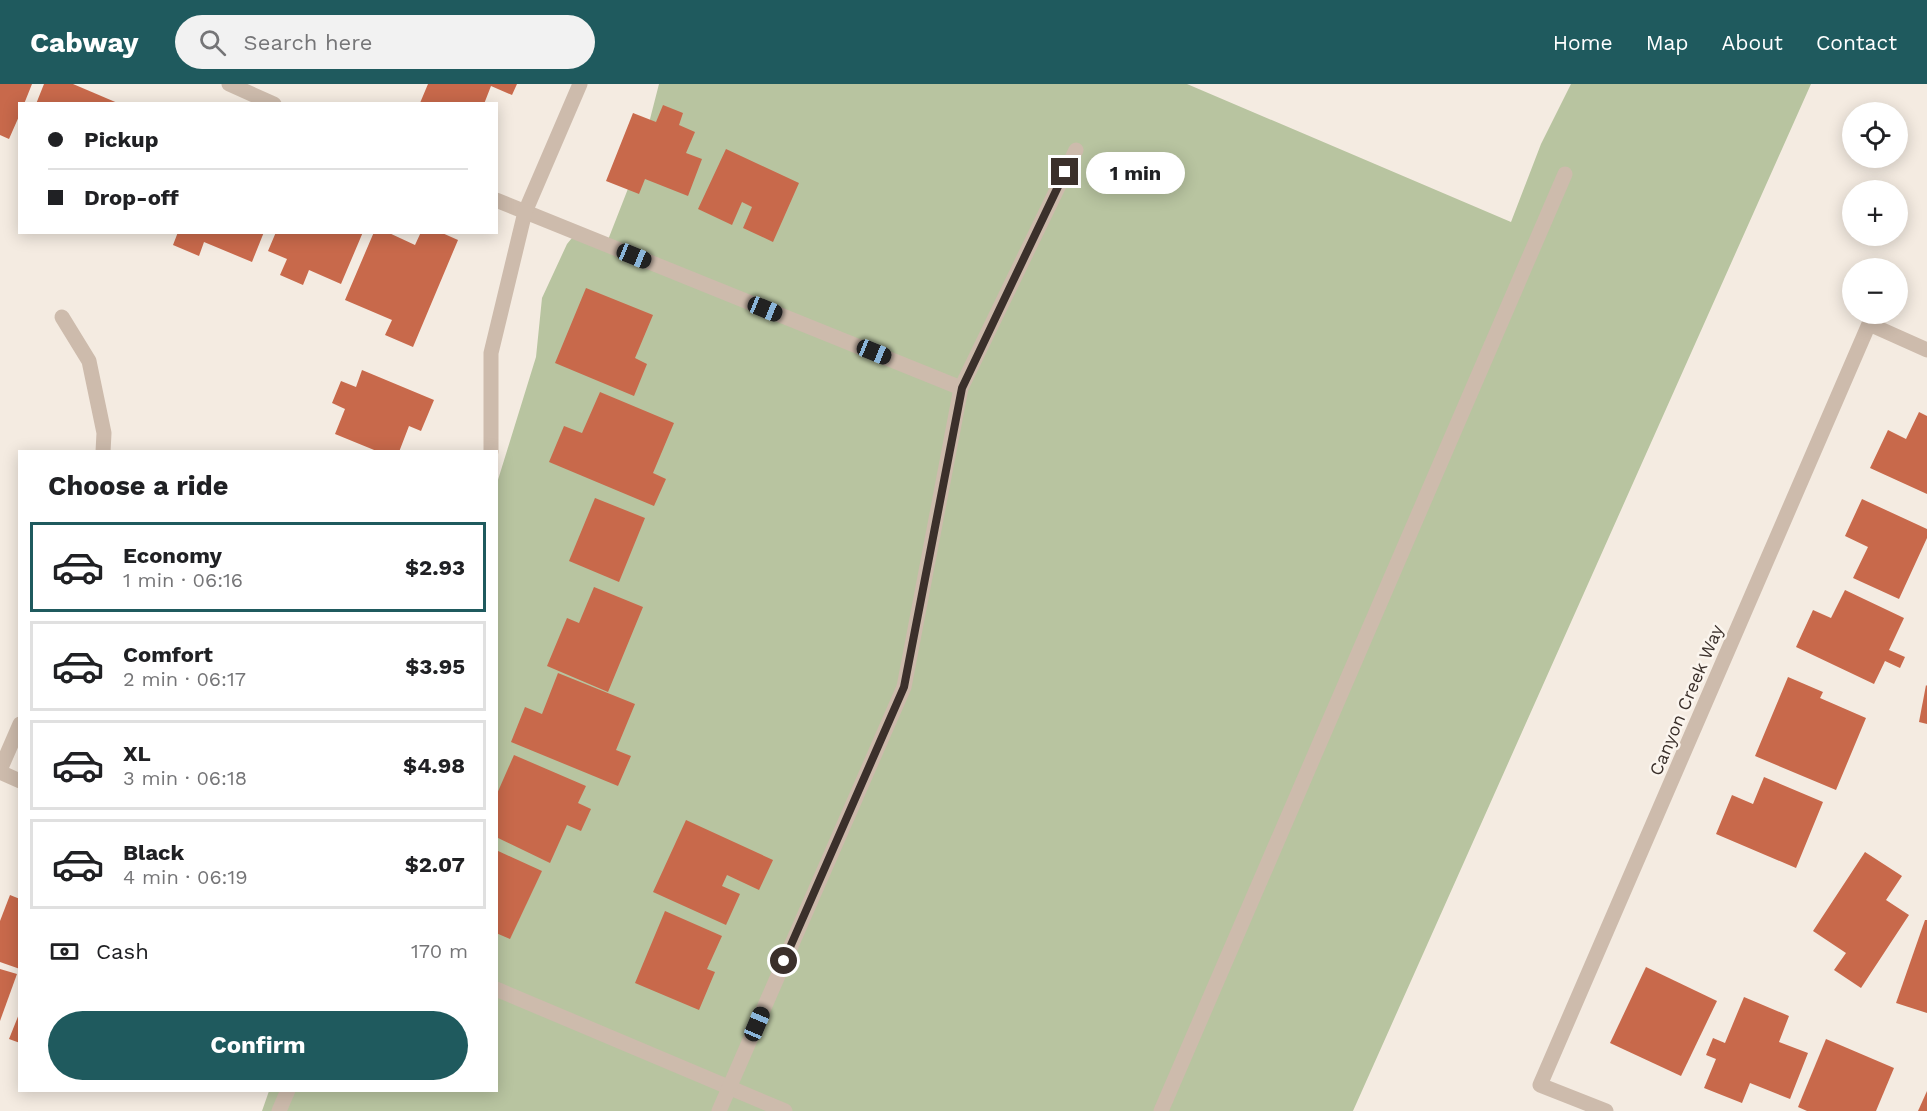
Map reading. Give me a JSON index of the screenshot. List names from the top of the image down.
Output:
{
  "streets": {
    "street": ["Canyon Creek Way"]
  },
  "page": {
    "header": "Cabway",
    "search": "Search here",
    "nav": [
      "Home",
      "Map",
      "About",
      "Contact"
    ],
    "map_buttons": ["+", "−"],
    "banner": ["Pickup", "Drop-off"],
    "bubble": "1 min",
    "heading": "Choose a ride",
    "list": [
      {
        "name": "Economy",
        "note": "1 min · 06:16",
        "value": "$2.93"
      },
      {
        "name": "Comfort",
        "note": "2 min · 06:17",
        "value": "$3.95"
      },
      {
        "name": "XL",
        "note": "3 min · 06:18",
        "value": "$4.98"
      },
      {
        "name": "Black",
        "note": "4 min · 06:19",
        "value": "$2.07"
      }
    ],
    "pay": ["Cash", "170 m"],
    "buttons": "Confirm"
  }
}
